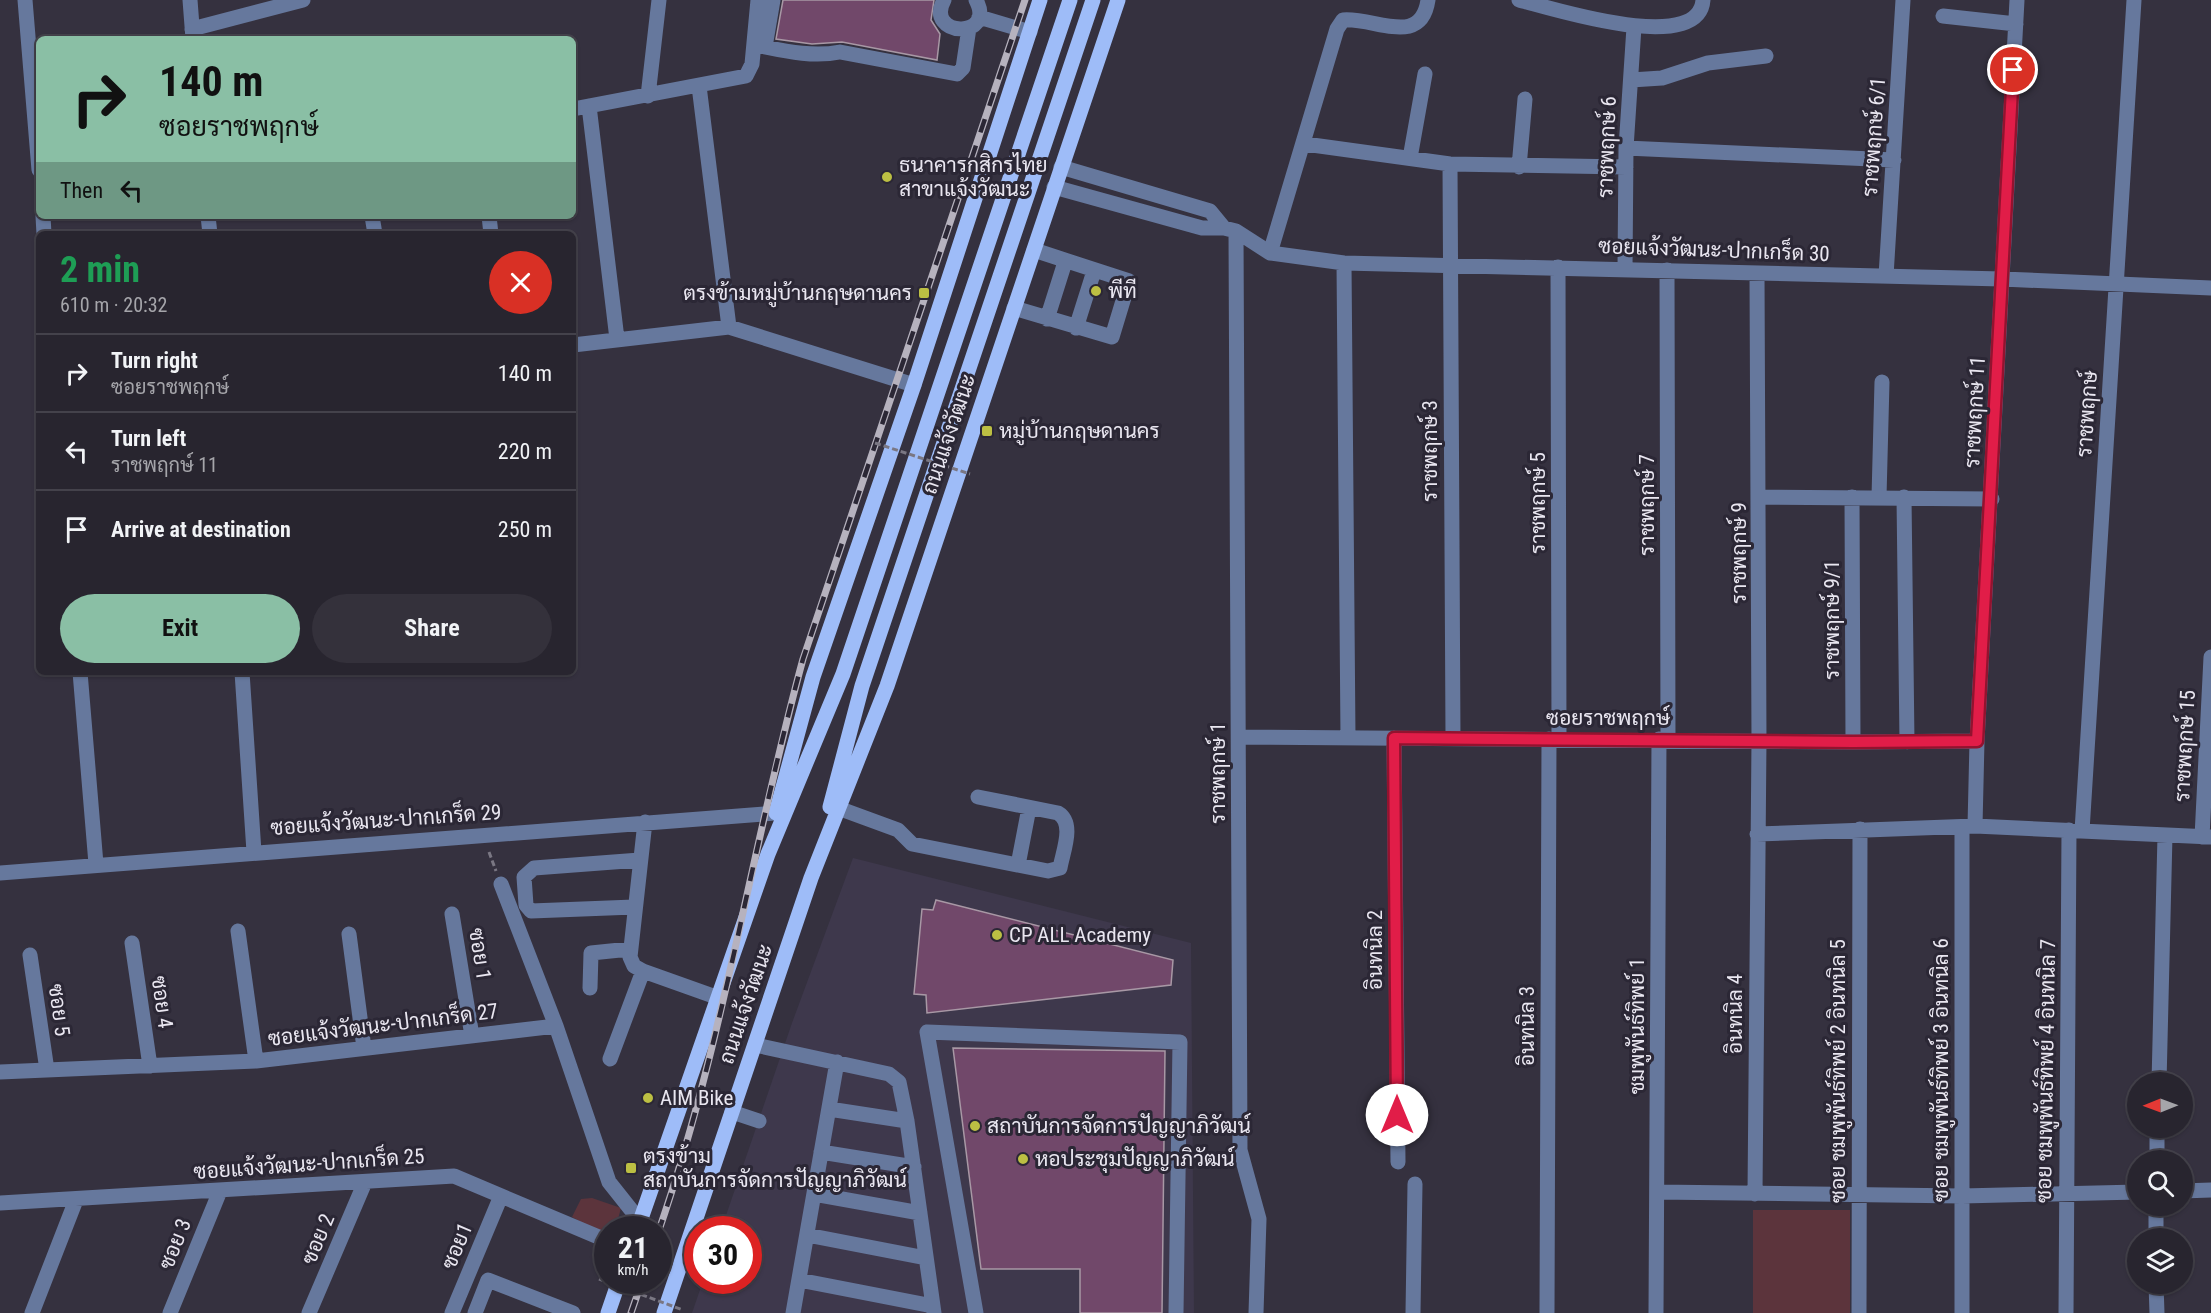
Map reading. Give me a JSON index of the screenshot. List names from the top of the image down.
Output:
{
  "streets": {
    "main road": ["ถนนแจ้งวัฒนะ"],
    "street": [
      "ราชพฤกษ์ 6/1",
      "ราชพฤกษ์ 6",
      "ซอยแจ้งวัฒนะ-ปากเกร็ด 30",
      "ราชพฤกษ์ 11",
      "ราชพฤกษ์",
      "ราชพฤกษ์ 3",
      "ราชพฤกษ์ 5",
      "ราชพฤกษ์ 7",
      "ราชพฤกษ์ 9",
      "ราชพฤกษ์ 9/1",
      "ซอยราชพฤกษ์",
      "ราชพฤกษ์ 15",
      "ราชพฤกษ์ 1",
      "ซอยแจ้งวัฒนะ-ปากเกร็ด 29",
      "อินทนิล 2",
      "ซอย 1",
      "ซอย 4",
      "ซอย 5",
      "อินทนิล 4",
      "ซอยแจ้งวัฒนะ-ปากเกร็ด 27",
      "อินทนิล 3",
      "ชมพูพันธ์ทิพย์ 1",
      "ซอย ชมพูพันธ์ทิพย์ 3 อินทนิล 6",
      "ซอย ชมพูพันธ์ทิพย์ 2 อินทนิล 5",
      "ซอย ชมพูพันธ์ทิพย์ 4 อินทนิล 7",
      "ซอยแจ้งวัฒนะ-ปากเกร็ด 25",
      "ซอย 2",
      "ซอย 3",
      "ซอย1"
    ]
  },
  "crossings": [
    ["ราชพฤกษ์ 6/1", "ซอยแจ้งวัฒนะ-ปากเกร็ด 30"],
    ["ราชพฤกษ์ 6", "ซอยแจ้งวัฒนะ-ปากเกร็ด 30"],
    ["ซอยแจ้งวัฒนะ-ปากเกร็ด 30", "ราชพฤกษ์ 11"],
    ["ซอยแจ้งวัฒนะ-ปากเกร็ด 30", "ราชพฤกษ์"],
    ["ซอยแจ้งวัฒนะ-ปากเกร็ด 30", "ถนนแจ้งวัฒนะ"],
    ["ซอยแจ้งวัฒนะ-ปากเกร็ด 30", "ราชพฤกษ์ 3"],
    ["ซอยแจ้งวัฒนะ-ปากเกร็ด 30", "ราชพฤกษ์ 5"],
    ["ซอยแจ้งวัฒนะ-ปากเกร็ด 30", "ราชพฤกษ์ 7"],
    ["ซอยแจ้งวัฒนะ-ปากเกร็ด 30", "ราชพฤกษ์ 9"],
    ["ซอยแจ้งวัฒนะ-ปากเกร็ด 30", "ราชพฤกษ์ 1"],
    ["ราชพฤกษ์ 11", "ซอยราชพฤกษ์"],
    ["ราชพฤกษ์ 11", "ซอย ชมพูพันธ์ทิพย์ 3 อินทนิล 6"],
    ["ราชพฤกษ์", "ซอย ชมพูพันธ์ทิพย์ 4 อินทนิล 7"],
    ["ถนนแจ้งวัฒนะ", "ซอยแจ้งวัฒนะ-ปากเกร็ด 29"],
    ["ราชพฤกษ์ 3", "ซอยราชพฤกษ์"],
    ["ราชพฤกษ์ 5", "ซอยราชพฤกษ์"],
    ["ราชพฤกษ์ 5", "อินทนิล 3"],
    ["ราชพฤกษ์ 7", "ซอยราชพฤกษ์"],
    ["ราชพฤกษ์ 7", "ชมพูพันธ์ทิพย์ 1"],
    ["ราชพฤกษ์ 9", "ซอยราชพฤกษ์"],
    ["ราชพฤกษ์ 9", "อินทนิล 4"],
    ["ราชพฤกษ์ 9/1", "ซอยราชพฤกษ์"],
    ["ซอยราชพฤกษ์", "ราชพฤกษ์ 1"],
    ["ซอยราชพฤกษ์", "อินทนิล 2"],
    ["ซอยราชพฤกษ์", "อินทนิล 3"],
    ["ซอยราชพฤกษ์", "ชมพูพันธ์ทิพย์ 1"],
    ["ซอย 1", "ซอยแจ้งวัฒนะ-ปากเกร็ด 27"],
    ["ซอย 4", "ซอยแจ้งวัฒนะ-ปากเกร็ด 27"],
    ["ซอย 5", "ซอยแจ้งวัฒนะ-ปากเกร็ด 27"],
    ["ซอยแจ้งวัฒนะ-ปากเกร็ด 25", "ซอย 2"],
    ["ซอยแจ้งวัฒนะ-ปากเกร็ด 25", "ซอย 3"],
    ["ซอยแจ้งวัฒนะ-ปากเกร็ด 25", "ซอย1"]
  ],
  "places": {
    "other": [
      "ธนาคารกสิกรไทย สาขาแจ้งวัฒนะ",
      "พีที",
      "CP ALL Academy",
      "AIM Bike",
      "สถาบันการจัดการปัญญาภิวัฒน์",
      "หอประชุมปัญญาภิวัฒน์"
    ],
    "transit": ["ตรงข้ามหมู่บ้านกฤษดานคร", "หมู่บ้านกฤษดานคร", "ตรงข้าม สถาบันการจัดการปัญญาภิวัฒน์"]
  },
  "north": "left",
  "page": {
    "turn": ["140 m", "ซอยราชพฤกษ์"],
    "then": "Then",
    "heading": ["2 min", "610 m · 20:32"],
    "list": [
      {
        "name": "Turn right",
        "note": "ซอยราชพฤกษ์",
        "value": "140 m"
      },
      {
        "name": "Turn left",
        "note": "ราชพฤกษ์ 11",
        "value": "220 m"
      },
      {
        "name": "Arrive at destination",
        "value": "250 m"
      }
    ],
    "buttons": ["Exit", "Share"],
    "speed": "21 km/h",
    "limit": "30"
  }
}
